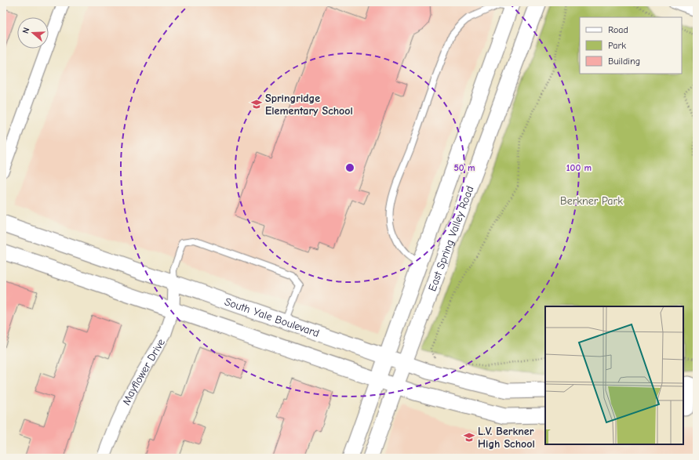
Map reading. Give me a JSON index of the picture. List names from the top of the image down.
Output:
{
  "streets": {
    "street": ["East Spring Valley Road", "South Yale Boulevard", "Mayflower Drive"]
  },
  "crossings": [
    ["East Spring Valley Road", "South Yale Boulevard"],
    ["South Yale Boulevard", "Mayflower Drive"]
  ],
  "parks": ["Berkner Park"],
  "places": {
    "school or university": ["Springridge Elementary School", "L.V. Berkner High School"]
  },
  "legend": ["Road", "Park", "Building"],
  "north": "left",
  "rings": ["50 m", "100 m"]
}
